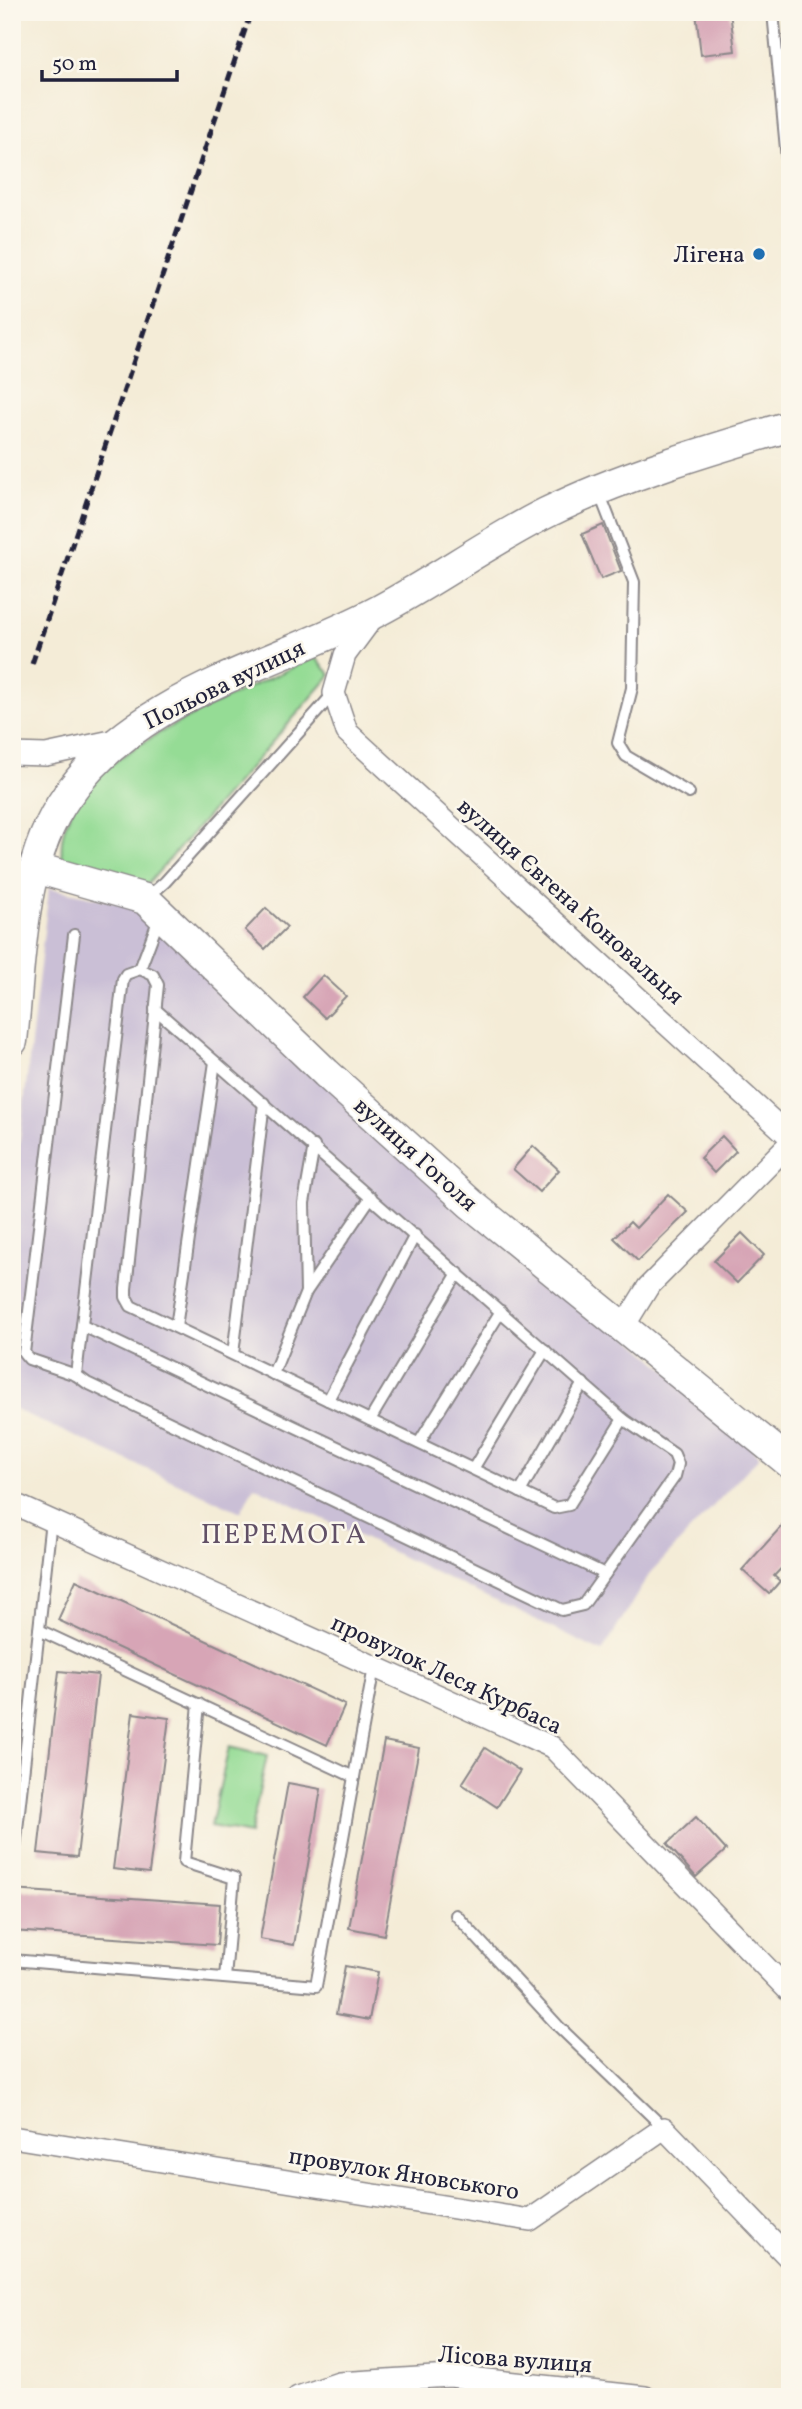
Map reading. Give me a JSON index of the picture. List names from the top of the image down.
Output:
{
  "streets": {
    "street": [
      "Польова вулиця",
      "вулиця Євгена Коновальця",
      "вулиця Гоголя",
      "провулок Леся Курбаса",
      "провулок Яновського",
      "Лісова вулиця"
    ]
  },
  "crossings": [
    ["Польова вулиця", "вулиця Гоголя"]
  ],
  "districts": ["ПЕРЕМОГА"],
  "places": ["Лігена"],
  "scale_bar": "50 m"
}
